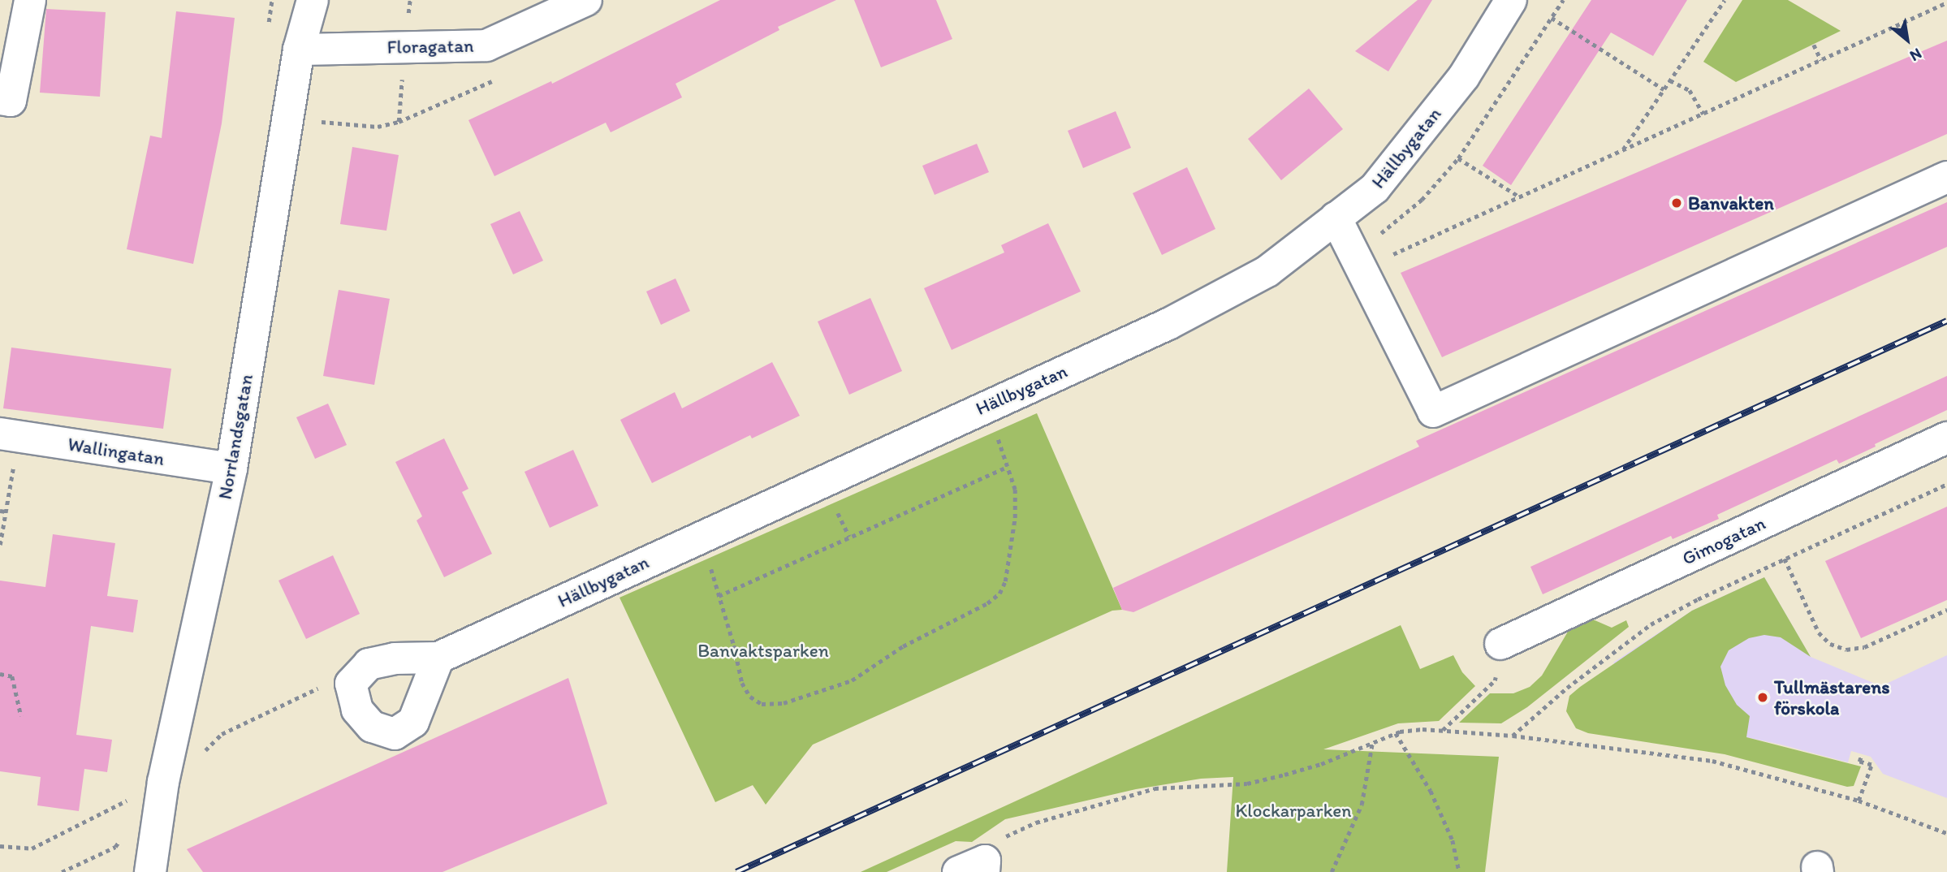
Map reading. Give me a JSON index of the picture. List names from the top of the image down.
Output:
{
  "streets": {
    "street": [
      "Floragatan",
      "Hällbygatan",
      "Norrlandsgatan",
      "Wallingatan",
      "Gimogatan"
    ]
  },
  "crossings": [
    ["Floragatan", "Norrlandsgatan"],
    ["Norrlandsgatan", "Wallingatan"]
  ],
  "parks": ["Banvaktsparken", "Klockarparken"],
  "places": ["Banvakten", "Tullmästarens förskola"],
  "north": "bottom right"
}
